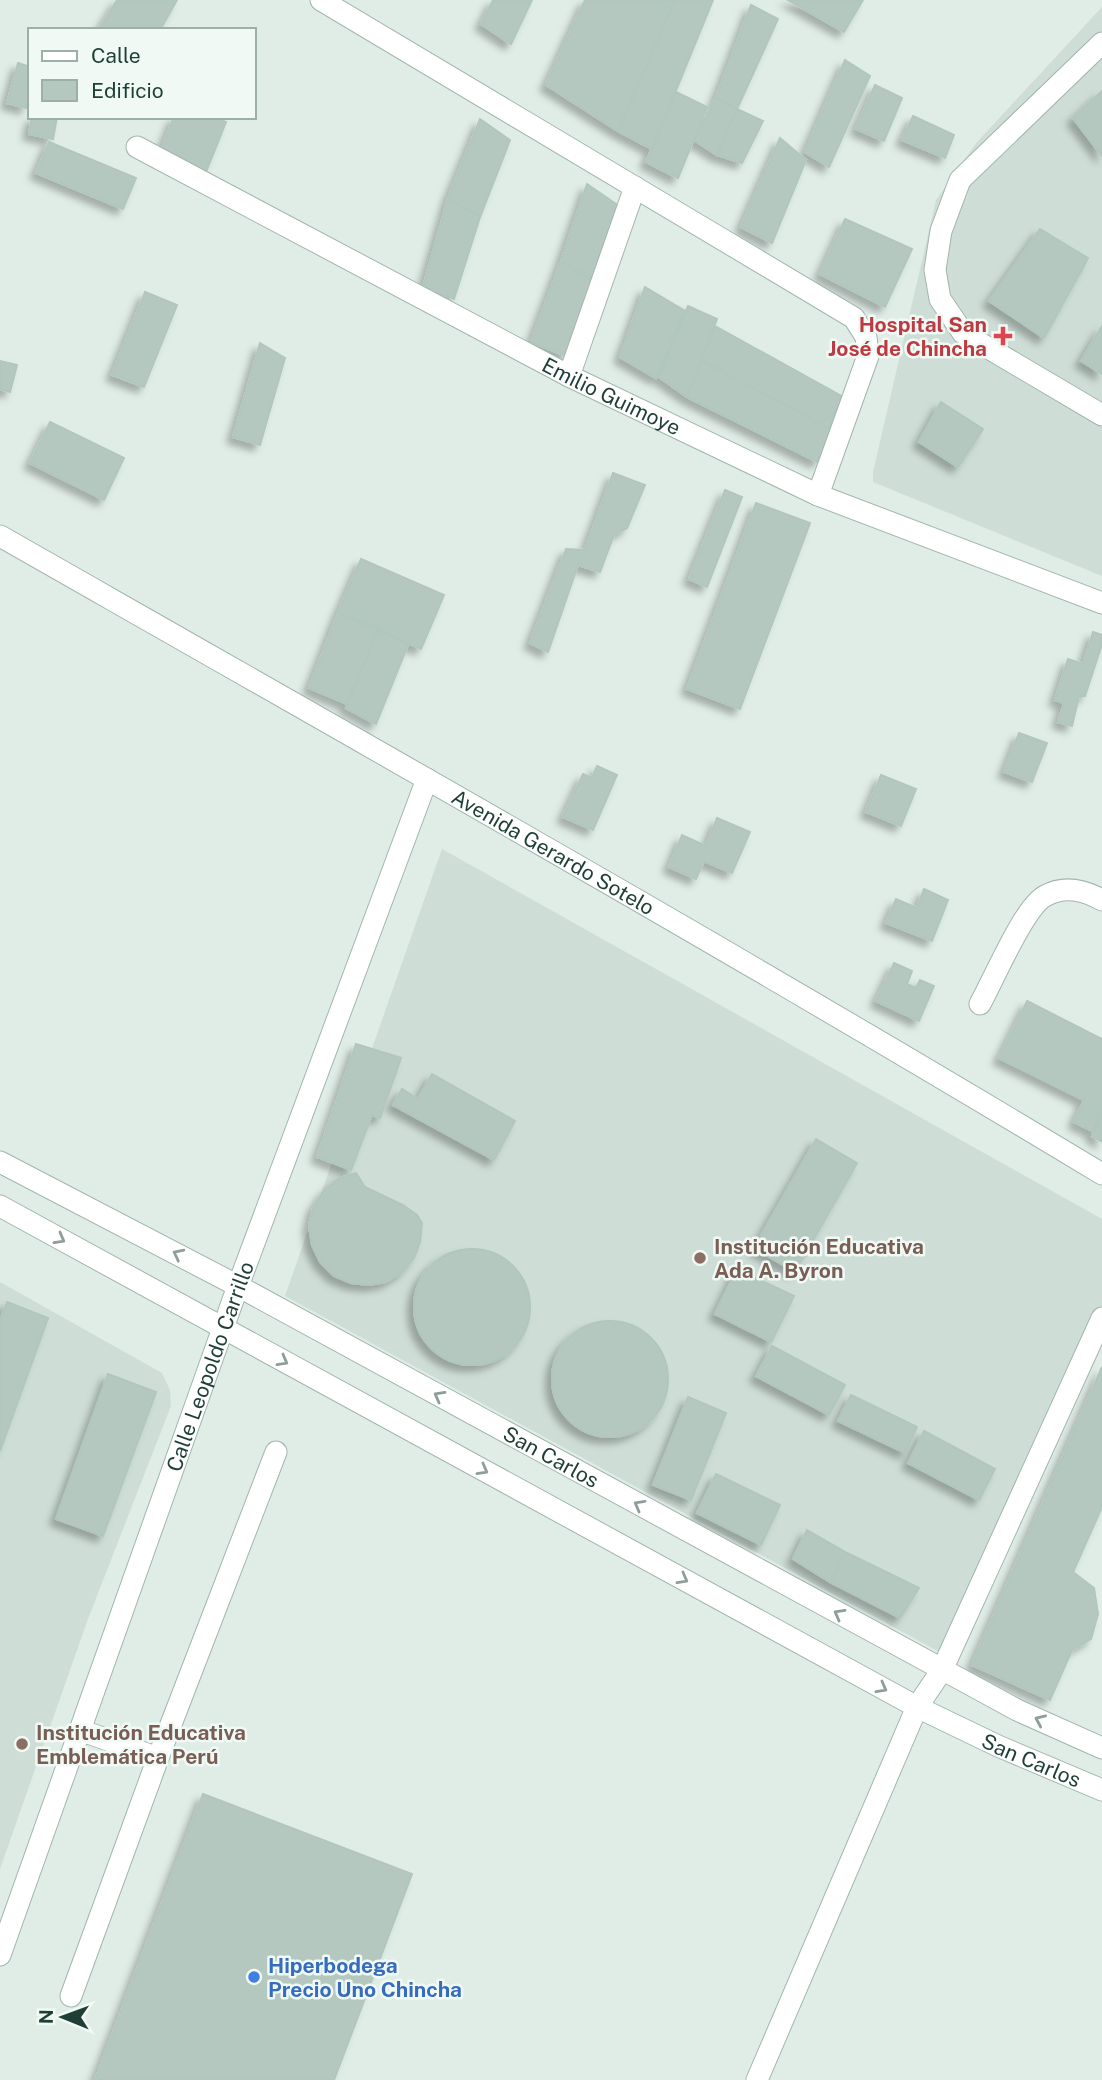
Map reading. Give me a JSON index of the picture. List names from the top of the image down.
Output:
{
  "streets": {
    "street": [
      "Emilio Guimoye",
      "Avenida Gerardo Sotelo",
      "Calle Leopoldo Carrillo",
      "San Carlos"
    ]
  },
  "crossings": [
    ["Avenida Gerardo Sotelo", "Calle Leopoldo Carrillo"],
    ["Calle Leopoldo Carrillo", "San Carlos"]
  ],
  "places": {
    "health": ["Hospital San José de Chincha"],
    "other": ["Institución Educativa Ada A. Byron", "Institución Educativa Emblemática Perú", "Hiperbodega Precio Uno Chincha"]
  },
  "legend": ["Calle", "Edificio"],
  "north": "left"
}
